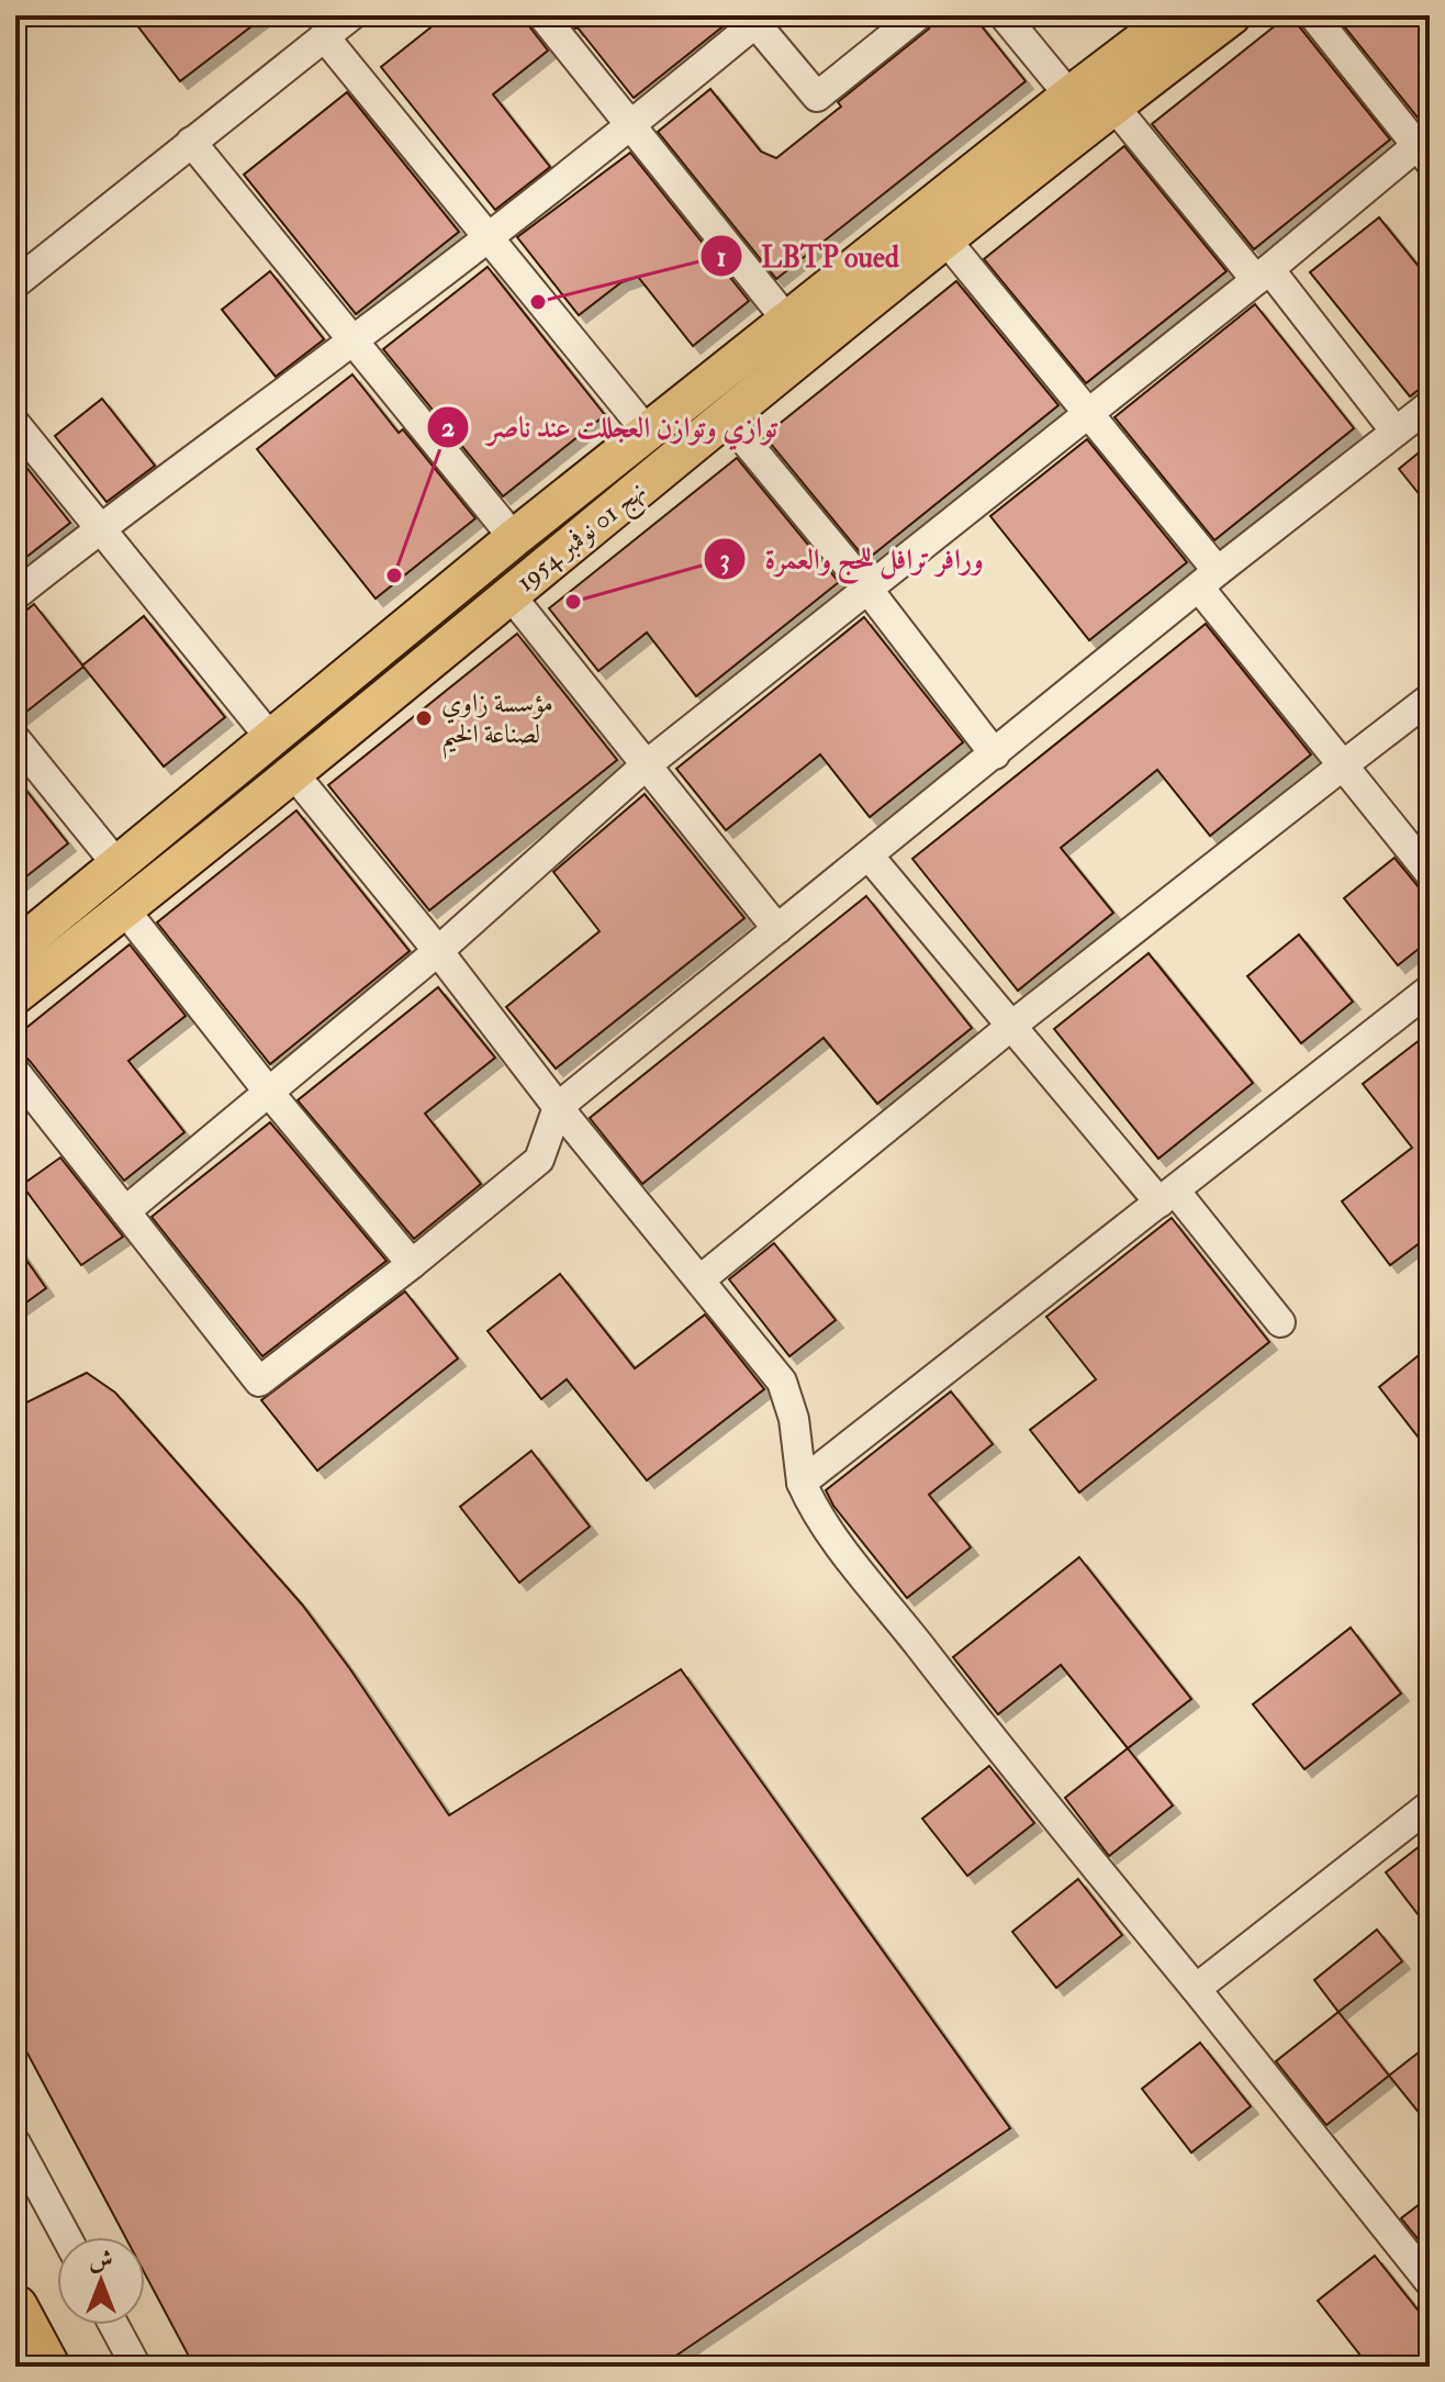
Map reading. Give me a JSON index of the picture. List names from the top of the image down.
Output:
{
  "streets": {
    "main road": ["نهج 01 نوفمبر 1954"]
  },
  "places": [
    "LBTP oued",
    "توازي وتوازن العجللت عند ناصر",
    "ورافر ترافل للحج والعمرة",
    "مؤسسة زاوي لصناعة الخيم"
  ],
  "north": "top"
}
